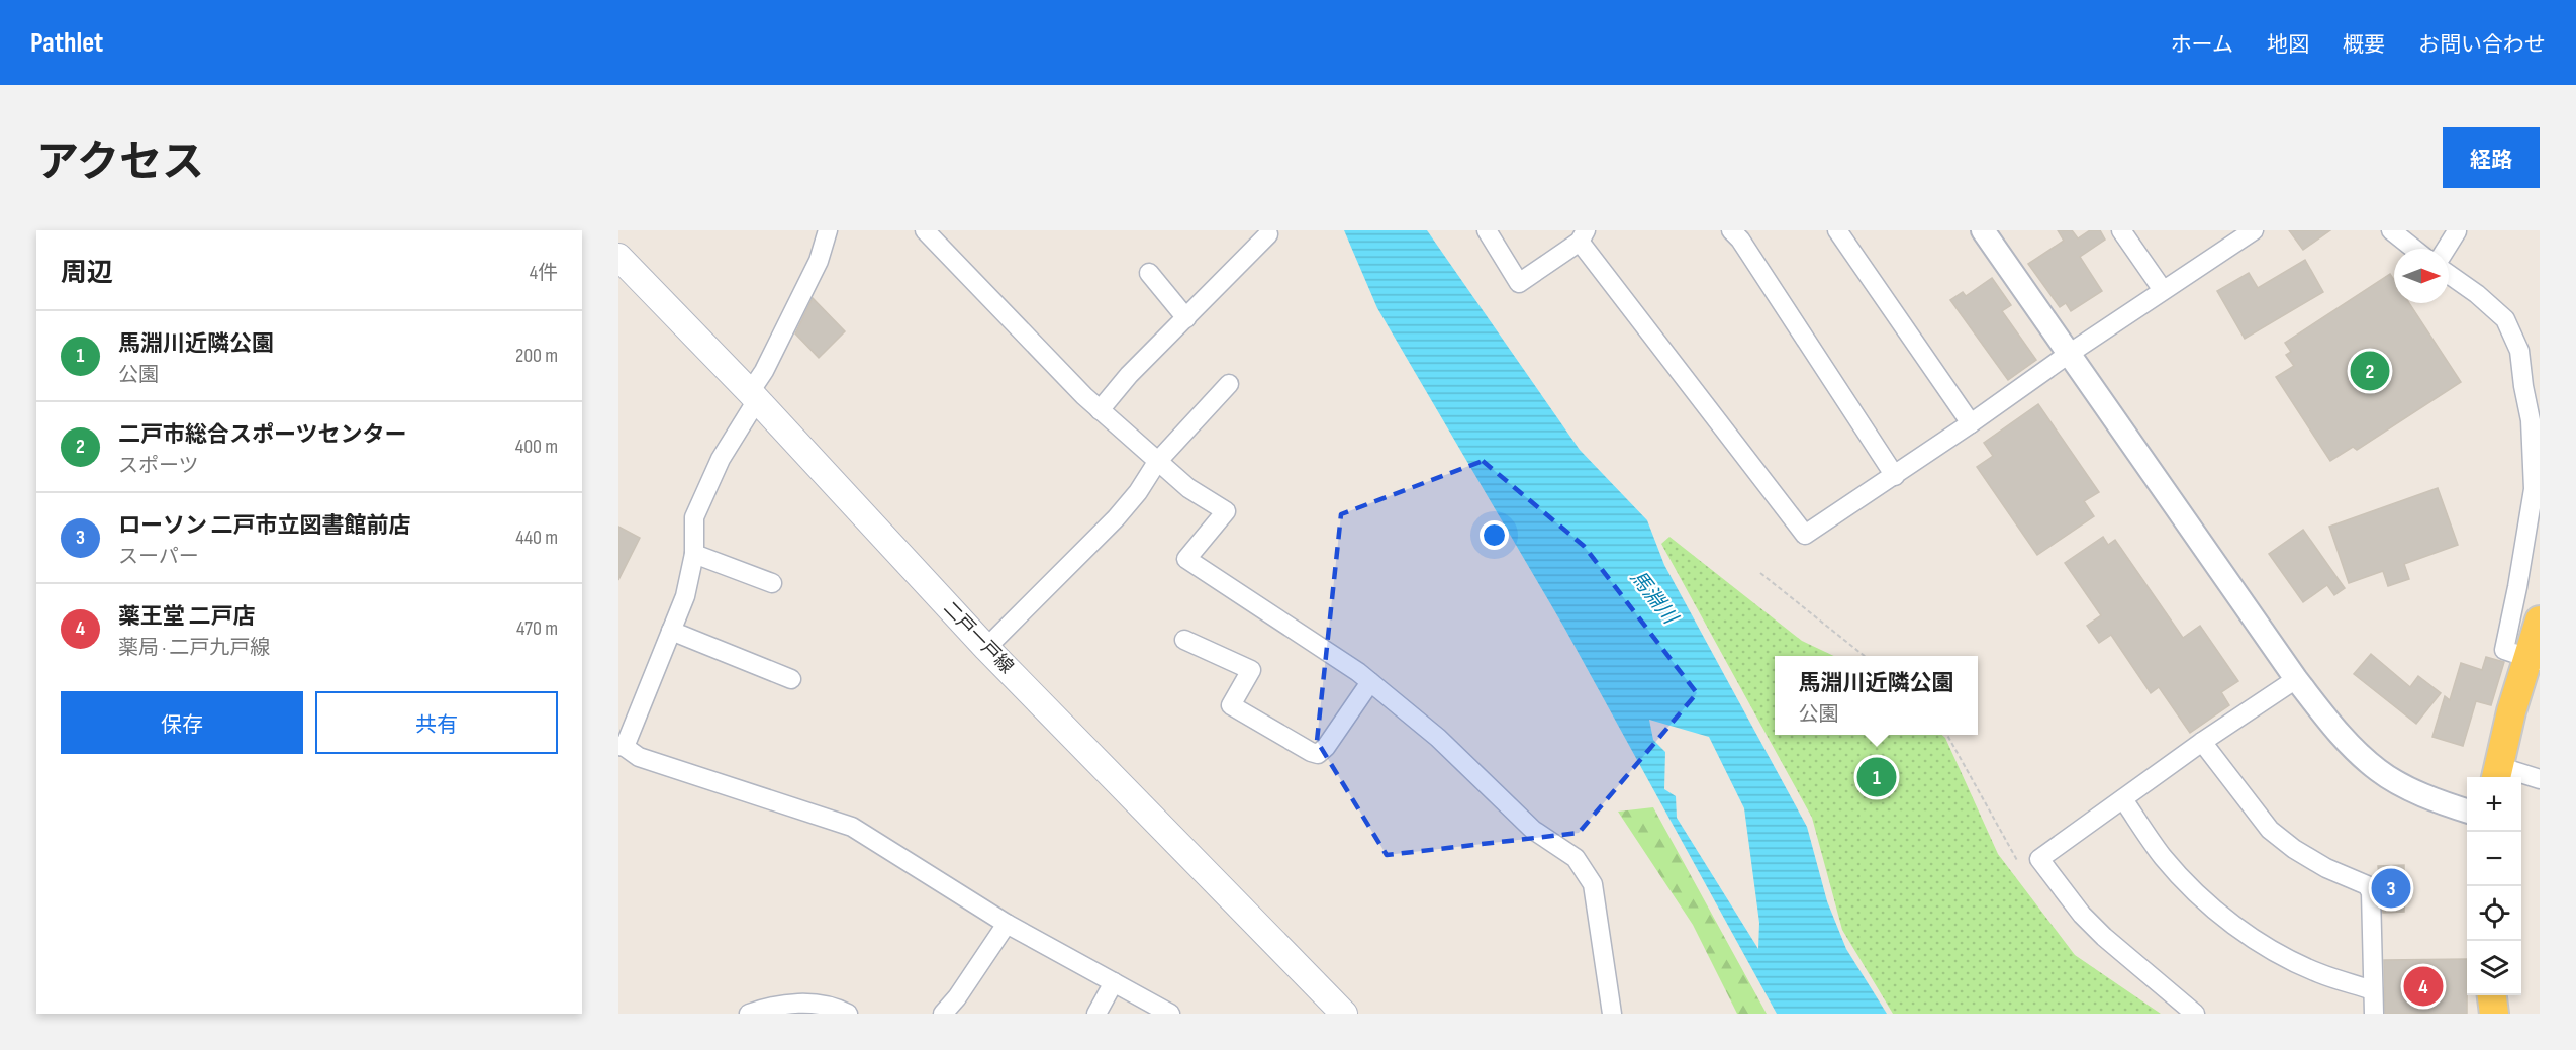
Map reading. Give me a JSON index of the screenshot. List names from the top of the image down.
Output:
{
  "streets": {
    "main road": ["二戸一戸線"]
  },
  "water": ["馬淵川"],
  "north": "right",
  "page": {
    "header": "Pathlet",
    "nav": [
      "ホーム",
      "地図",
      "概要",
      "お問い合わせ"
    ],
    "title": "アクセス",
    "buttons": [
      "経路",
      ["保存", "共有"]
    ],
    "heading": ["周辺", "4件"],
    "list": [
      {
        "mark": "1",
        "name": "馬淵川近隣公園",
        "note": "公園",
        "value": "200 m"
      },
      {
        "mark": "2",
        "name": "二戸市総合スポーツセンター",
        "note": "スポーツ",
        "value": "400 m"
      },
      {
        "mark": "3",
        "name": "ローソン 二戸市立図書館前店",
        "note": "スーパー",
        "value": "440 m"
      },
      {
        "mark": "4",
        "name": "薬王堂 二戸店",
        "note": "薬局 · 二戸九戸線",
        "value": "470 m"
      }
    ],
    "pins": [
      "2",
      "1",
      "3",
      "4"
    ],
    "popup": ["馬淵川近隣公園", "公園"],
    "map_buttons": ["+", "−"]
  }
}
